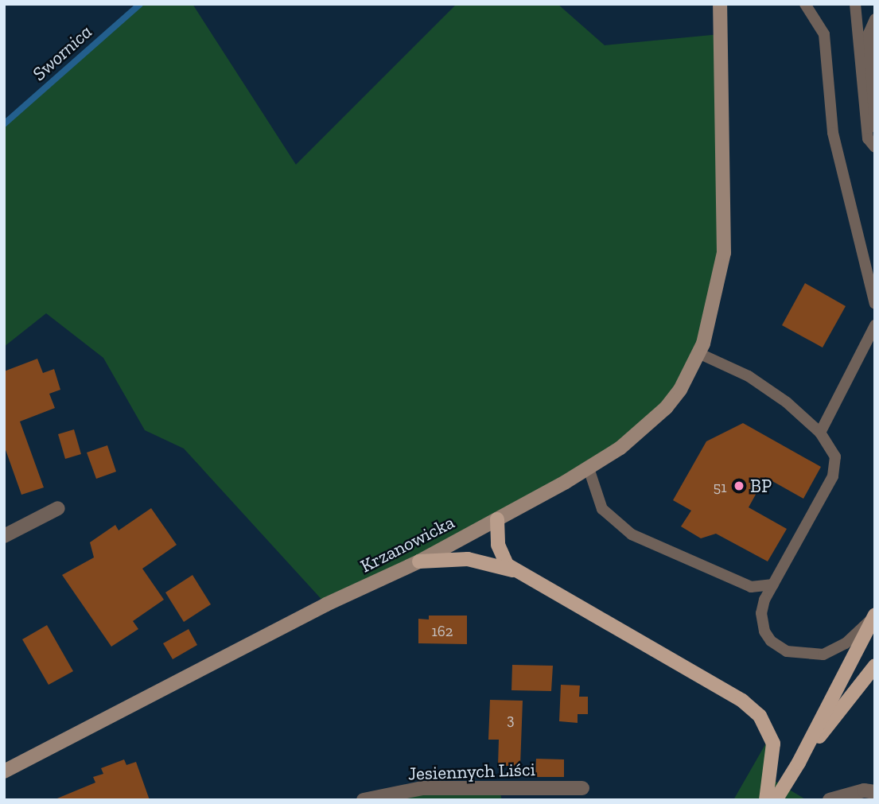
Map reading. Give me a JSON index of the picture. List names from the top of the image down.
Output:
{
  "streets": {
    "street": ["Krzanowicka", "Jesiennych Liści"]
  },
  "water": ["Swornica"],
  "places": ["BP"],
  "house_numbers": ["51", "162", "3"]
}
